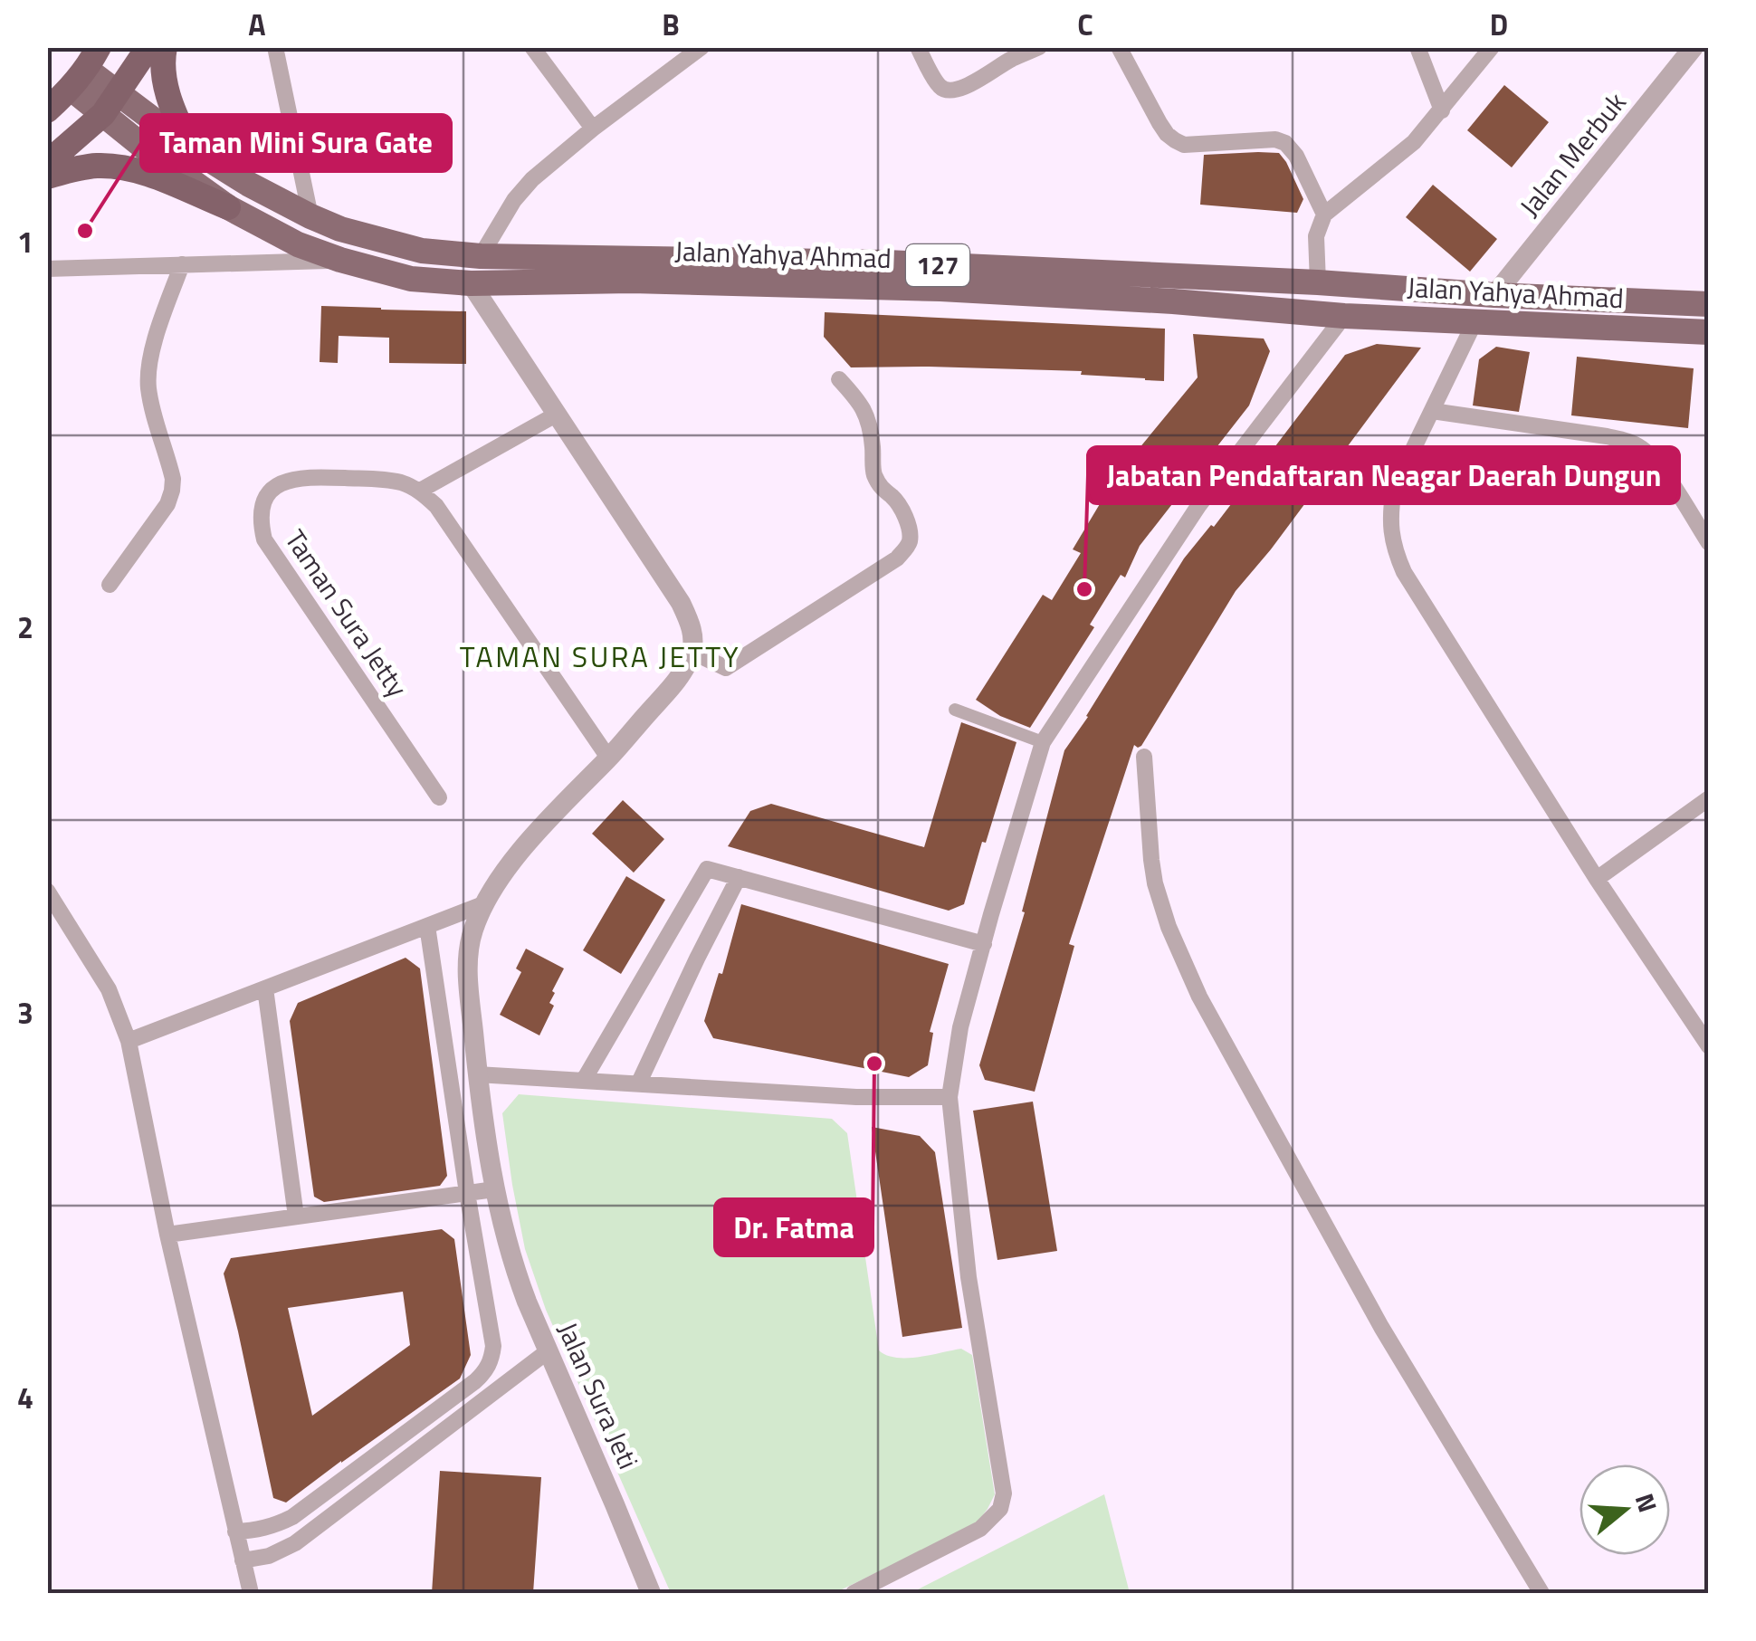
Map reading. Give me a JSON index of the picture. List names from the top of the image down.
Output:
{
  "streets": {
    "main road": ["Jalan Yahya Ahmad", "127"],
    "street": ["Jalan Merbuk", "Taman Sura Jetty", "Jalan Sura Jeti"]
  },
  "crossings": [
    ["Jalan Merbuk", "Jalan Yahya Ahmad"]
  ],
  "districts": ["TAMAN SURA JETTY"],
  "places": ["Taman Mini Sura Gate", "Jabatan Pendaftaran Neagar Daerah Dungun", "Dr. Fatma"],
  "north": "right",
  "grid": {
    "columns": [
      "A",
      "B",
      "C",
      "D"
    ],
    "rows": [
      "1",
      "2",
      "3",
      "4"
    ]
  }
}
